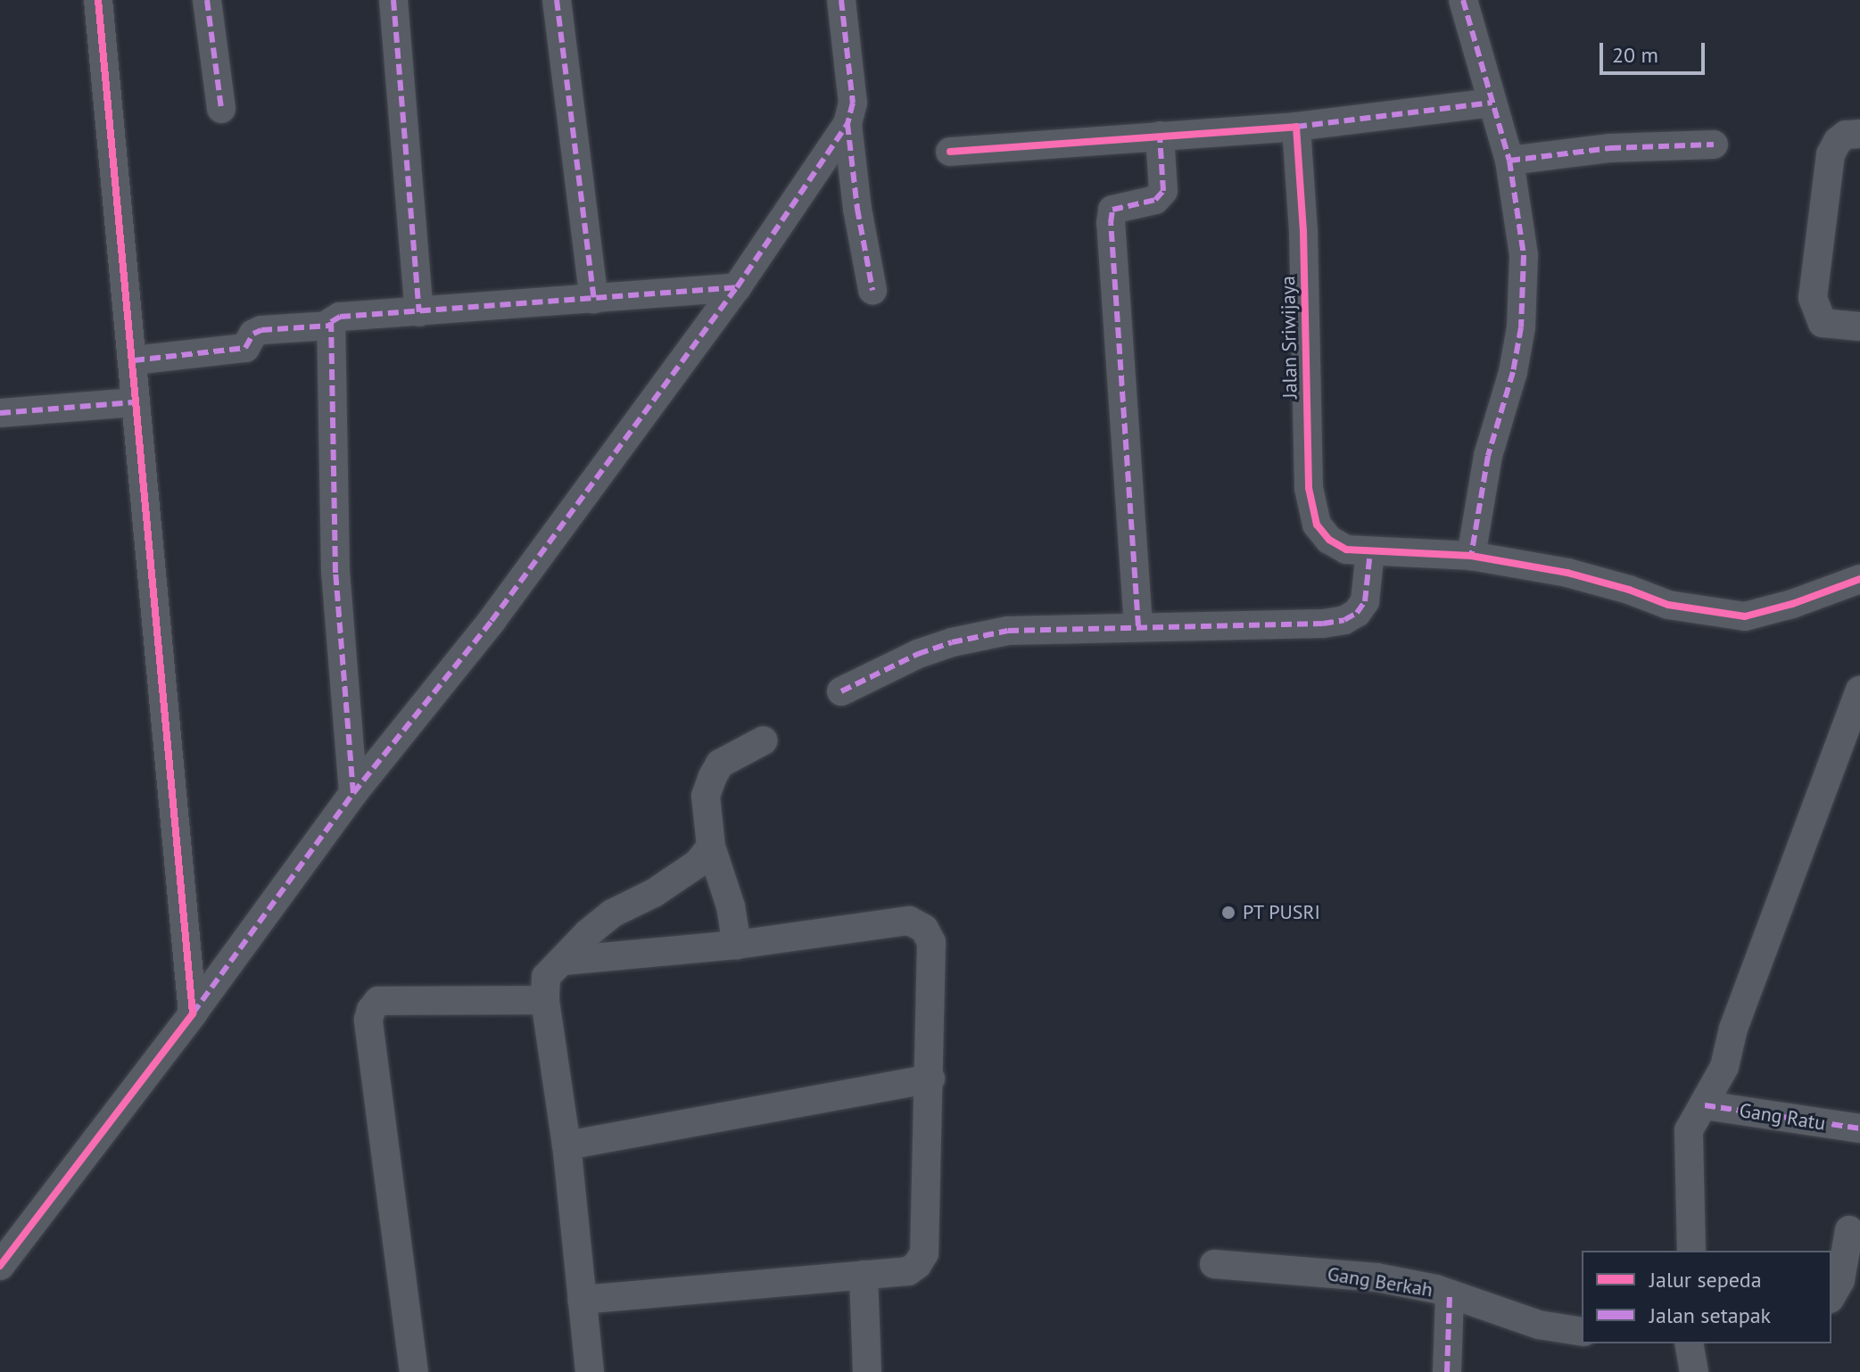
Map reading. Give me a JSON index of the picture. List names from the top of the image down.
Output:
{
  "streets": {
    "street": ["Jalan Sriwijaya", "Gang Ratu", "Gang Berkah"]
  },
  "places": ["PT PUSRI"],
  "legend": ["Jalur sepeda", "Jalan setapak"],
  "scale_bar": "20 m"
}
